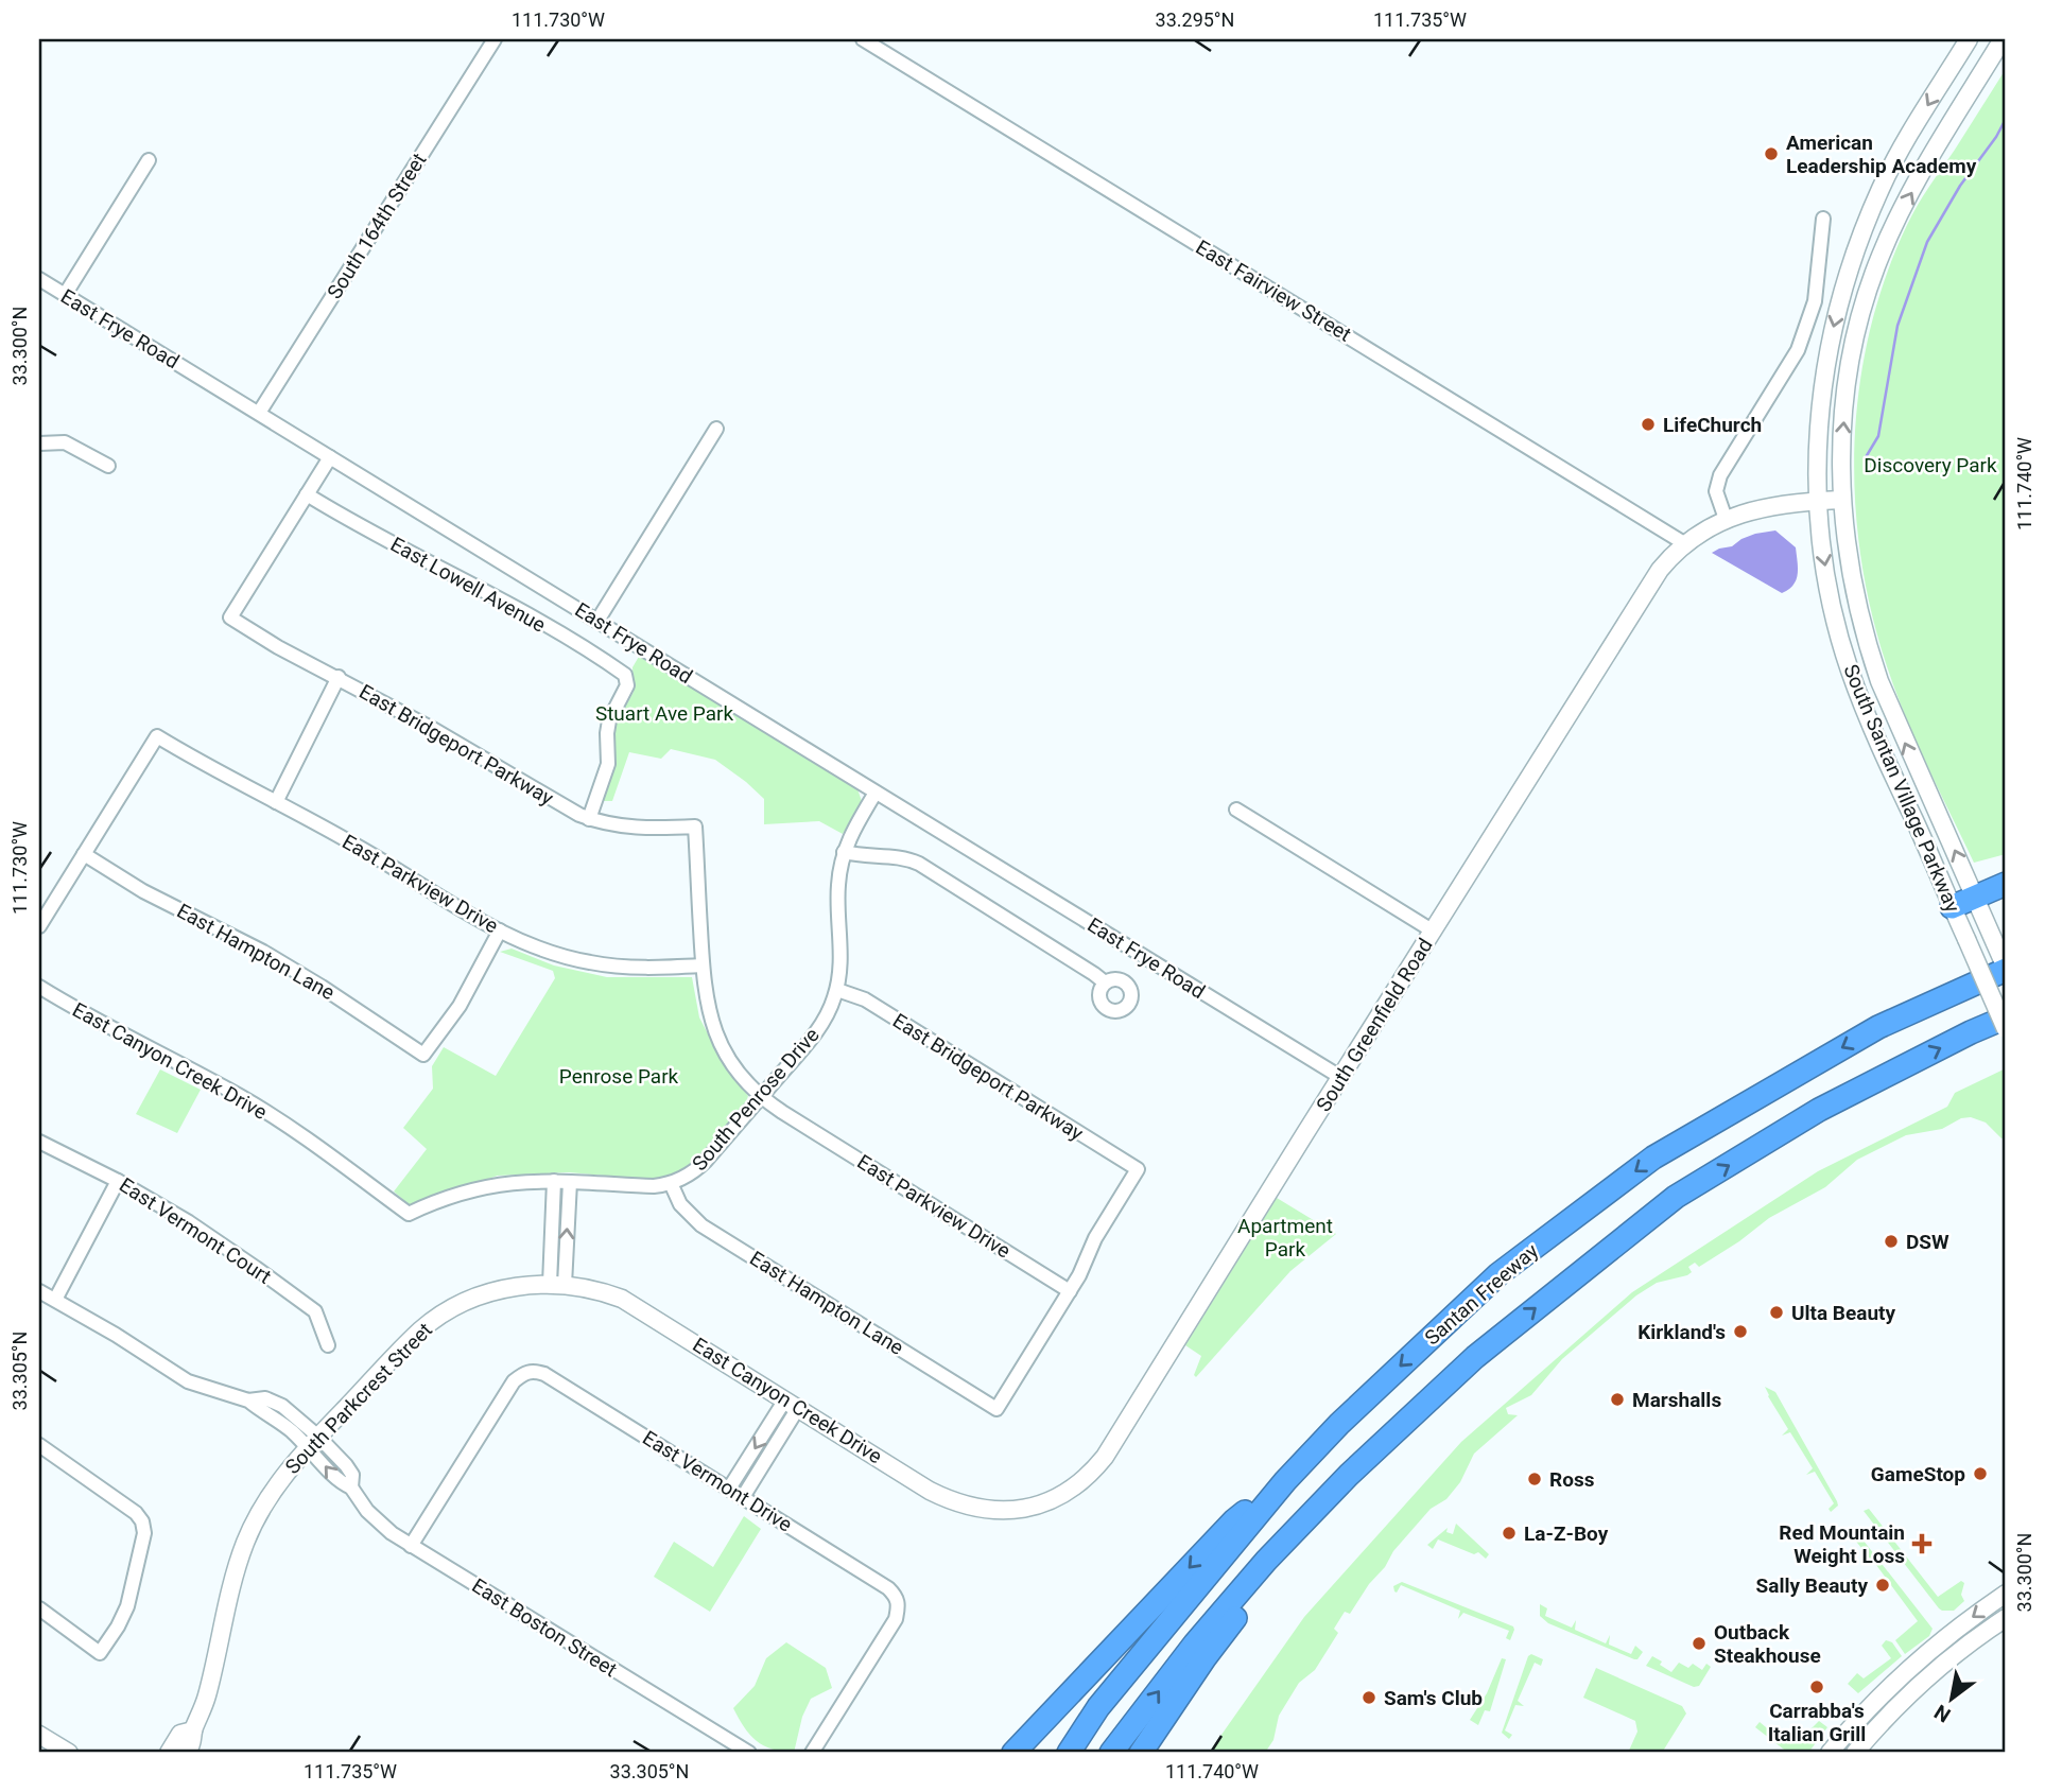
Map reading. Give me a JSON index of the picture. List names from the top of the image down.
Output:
{
  "streets": {
    "highway": ["Santan Freeway"],
    "street": [
      "South 164th Street",
      "East Fairview Street",
      "East Frye Road",
      "East Lowell Avenue",
      "East Bridgeport Parkway",
      "South Santan Village Parkway",
      "East Parkview Drive",
      "East Hampton Lane",
      "South Greenfield Road",
      "East Canyon Creek Drive",
      "South Penrose Drive",
      "East Vermont Court",
      "South Parkcrest Street",
      "East Vermont Drive",
      "East Boston Street"
    ]
  },
  "crossings": [
    ["South 164th Street", "East Frye Road"],
    ["East Fairview Street", "South Greenfield Road"],
    ["East Frye Road", "South Greenfield Road"],
    ["East Frye Road", "South Penrose Drive"],
    ["East Lowell Avenue", "East Bridgeport Parkway"],
    ["East Bridgeport Parkway", "East Parkview Drive"],
    ["East Bridgeport Parkway", "East Hampton Lane"],
    ["East Bridgeport Parkway", "South Penrose Drive"],
    ["South Santan Village Parkway", "South Greenfield Road"],
    ["South Santan Village Parkway", "Santan Freeway"],
    ["East Parkview Drive", "East Hampton Lane"],
    ["East Parkview Drive", "South Penrose Drive"],
    ["East Hampton Lane", "South Penrose Drive"],
    ["South Greenfield Road", "East Canyon Creek Drive"],
    ["East Canyon Creek Drive", "South Penrose Drive"],
    ["East Canyon Creek Drive", "South Parkcrest Street"],
    ["South Parkcrest Street", "East Boston Street"],
    ["East Vermont Drive", "East Boston Street"]
  ],
  "parks": [
    "Discovery Park",
    "Stuart Ave Park",
    "Penrose Park",
    "Apartment Park"
  ],
  "places": {
    "other": [
      "American Leadership Academy",
      "LifeChurch",
      "DSW",
      "Ulta Beauty",
      "Kirkland's",
      "Marshalls",
      "GameStop",
      "Ross",
      "La-Z-Boy",
      "Sally Beauty",
      "Outback Steakhouse",
      "Carrabba's Italian Grill",
      "Sam's Club"
    ],
    "health": ["Red Mountain Weight Loss"]
  },
  "north": "bottom left",
  "coordinates": [
    "111.730°W",
    "33.295°N",
    "111.735°W",
    "33.300°N",
    "111.740°W",
    "33.305°N"
  ]
}
